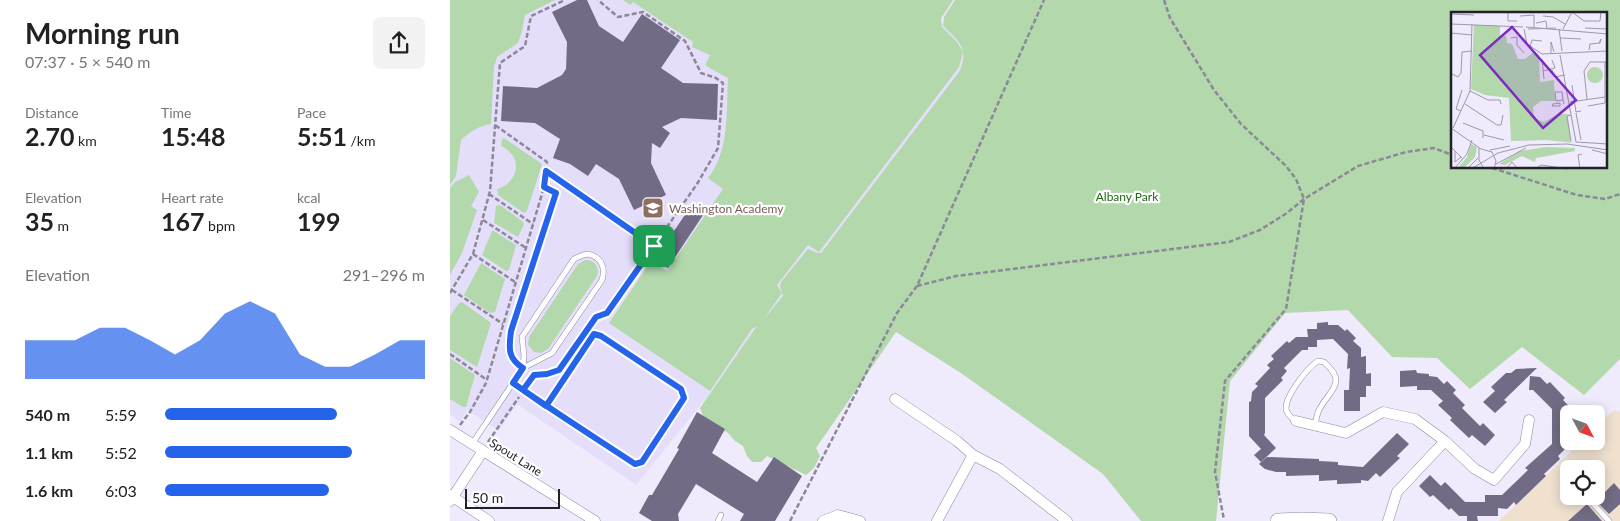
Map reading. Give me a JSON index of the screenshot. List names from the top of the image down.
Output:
{
  "streets": {
    "street": ["Spout Lane"]
  },
  "parks": ["Albany Park"],
  "places": {
    "school or university": ["Washington Academy"]
  },
  "scale_bar": "50 m",
  "north": "bottom right",
  "page": {
    "heading": ["Morning run", "07:37 · 5 × 540 m"],
    "stats": [
      ["Distance", "2.70 km"],
      ["Time", "15:48"],
      ["Pace", "5:51 /km"],
      ["Elevation", "35 m"],
      ["Heart rate", "167 bpm"],
      ["kcal", "199"]
    ],
    "chart": ["Elevation", "291–296 m"],
    "list": [
      {
        "name": "540 m",
        "note": "5:59"
      },
      {
        "name": "1.1 km",
        "note": "5:52"
      },
      {
        "name": "1.6 km",
        "note": "6:03"
      }
    ],
    "scale": "50 m"
  }
}
